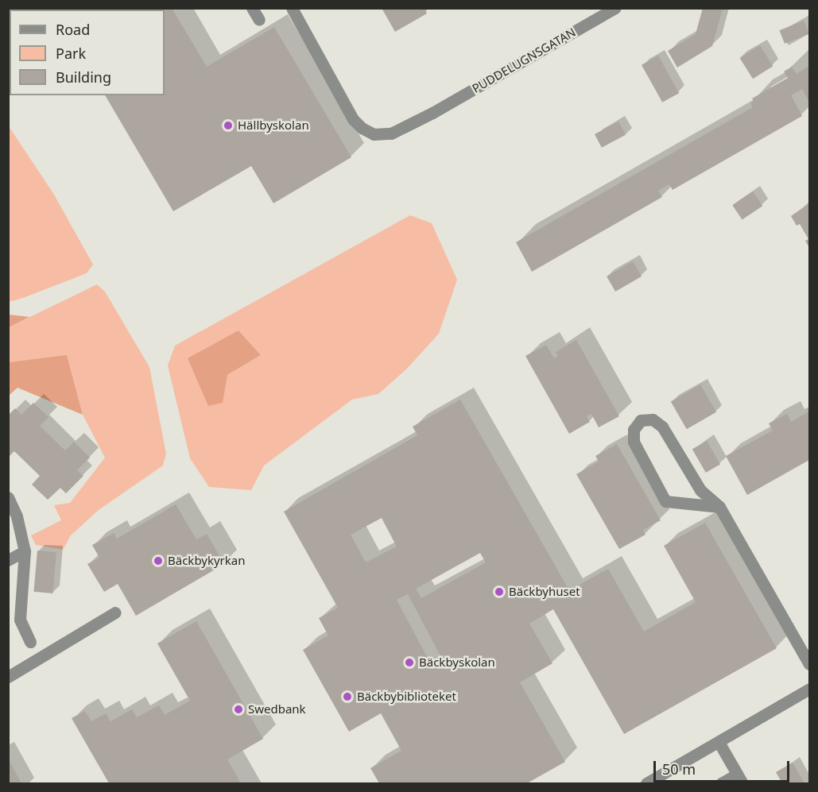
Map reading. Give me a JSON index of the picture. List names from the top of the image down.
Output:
{
  "streets": {
    "street": ["PUDDELUGNSGATAN"]
  },
  "places": [
    "Hällbyskolan",
    "Bäckbykyrkan",
    "Bäckbyhuset",
    "Bäckbyskolan",
    "Bäckbybiblioteket",
    "Swedbank"
  ],
  "legend": ["Road", "Park", "Building"],
  "scale_bar": "50 m"
}
